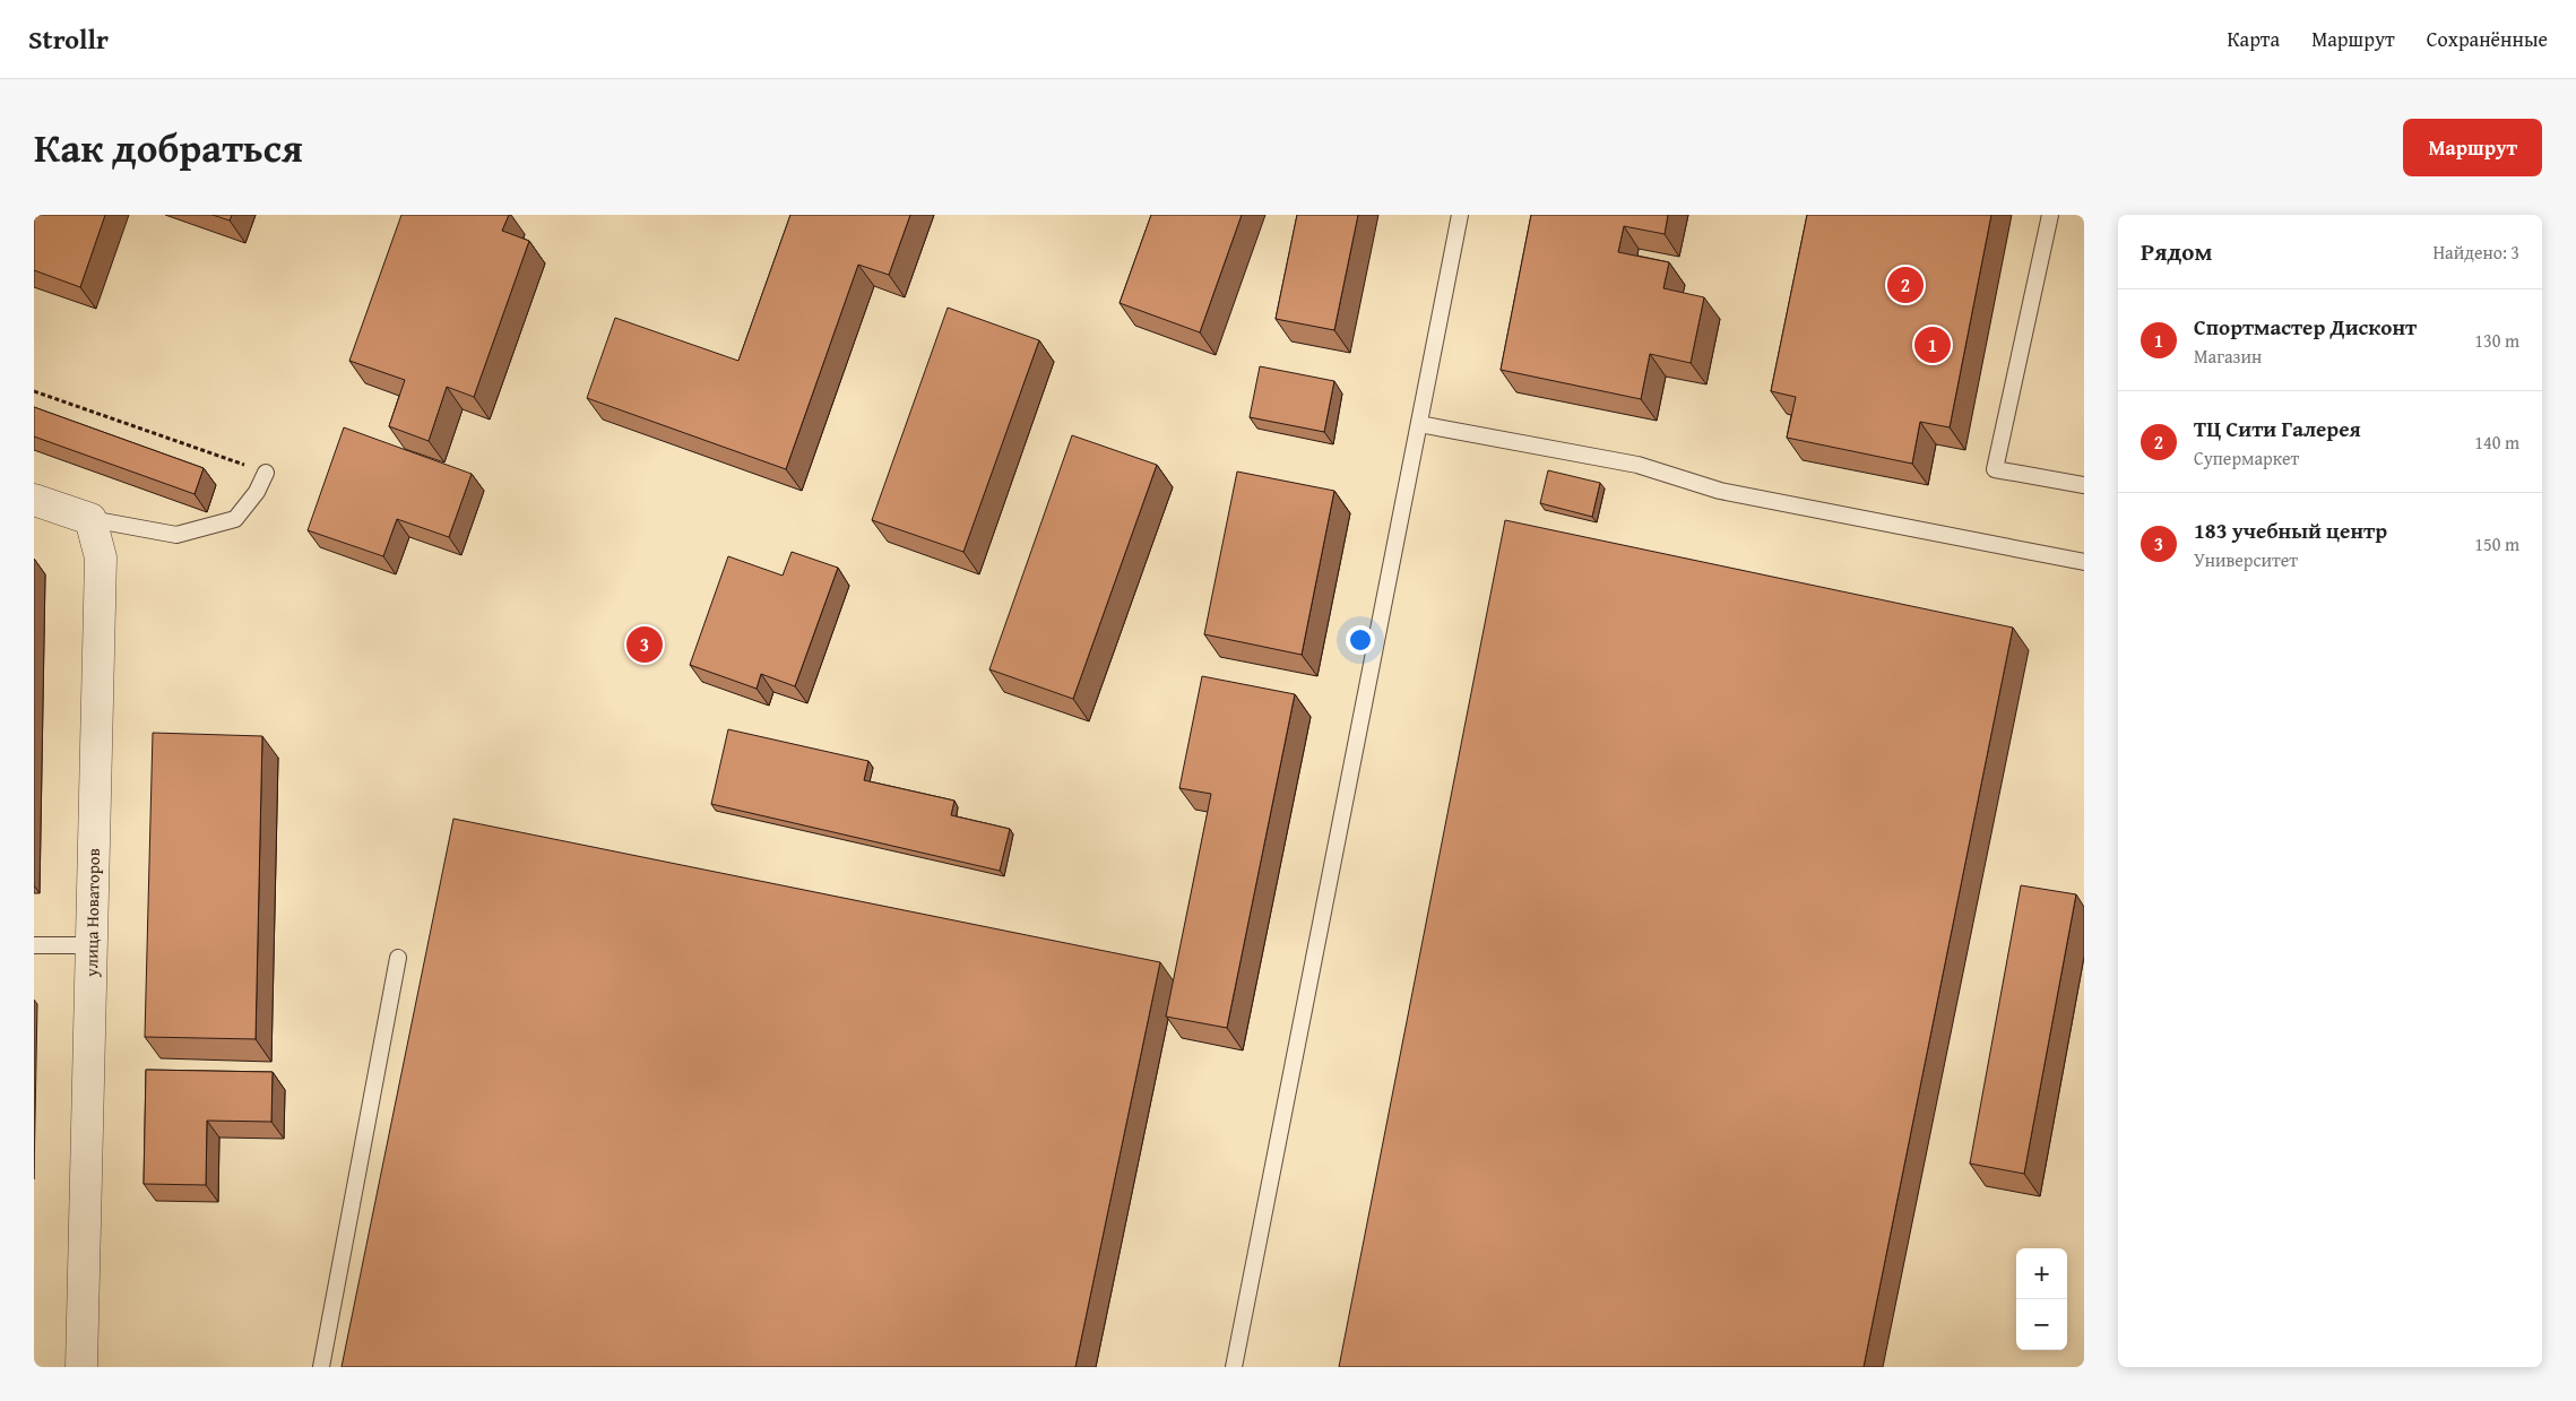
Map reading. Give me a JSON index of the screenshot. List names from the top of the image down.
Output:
{
  "streets": {
    "street": ["улица Новаторов"]
  },
  "page": {
    "header": "Strollr",
    "nav": ["Карта", "Маршрут", "Сохранённые"],
    "title": "Как добраться",
    "buttons": "Маршрут",
    "heading": ["Рядом", "Найдено: 3"],
    "pins": ["2", "1", "3"],
    "list": [
      {
        "mark": "1",
        "name": "Спортмастер Дисконт",
        "note": "Магазин",
        "value": "130 m"
      },
      {
        "mark": "2",
        "name": "ТЦ Сити Галерея",
        "note": "Супермаркет",
        "value": "140 m"
      },
      {
        "mark": "3",
        "name": "183 учебный центр",
        "note": "Университет",
        "value": "150 m"
      }
    ],
    "map_buttons": ["+", "−"]
  }
}
